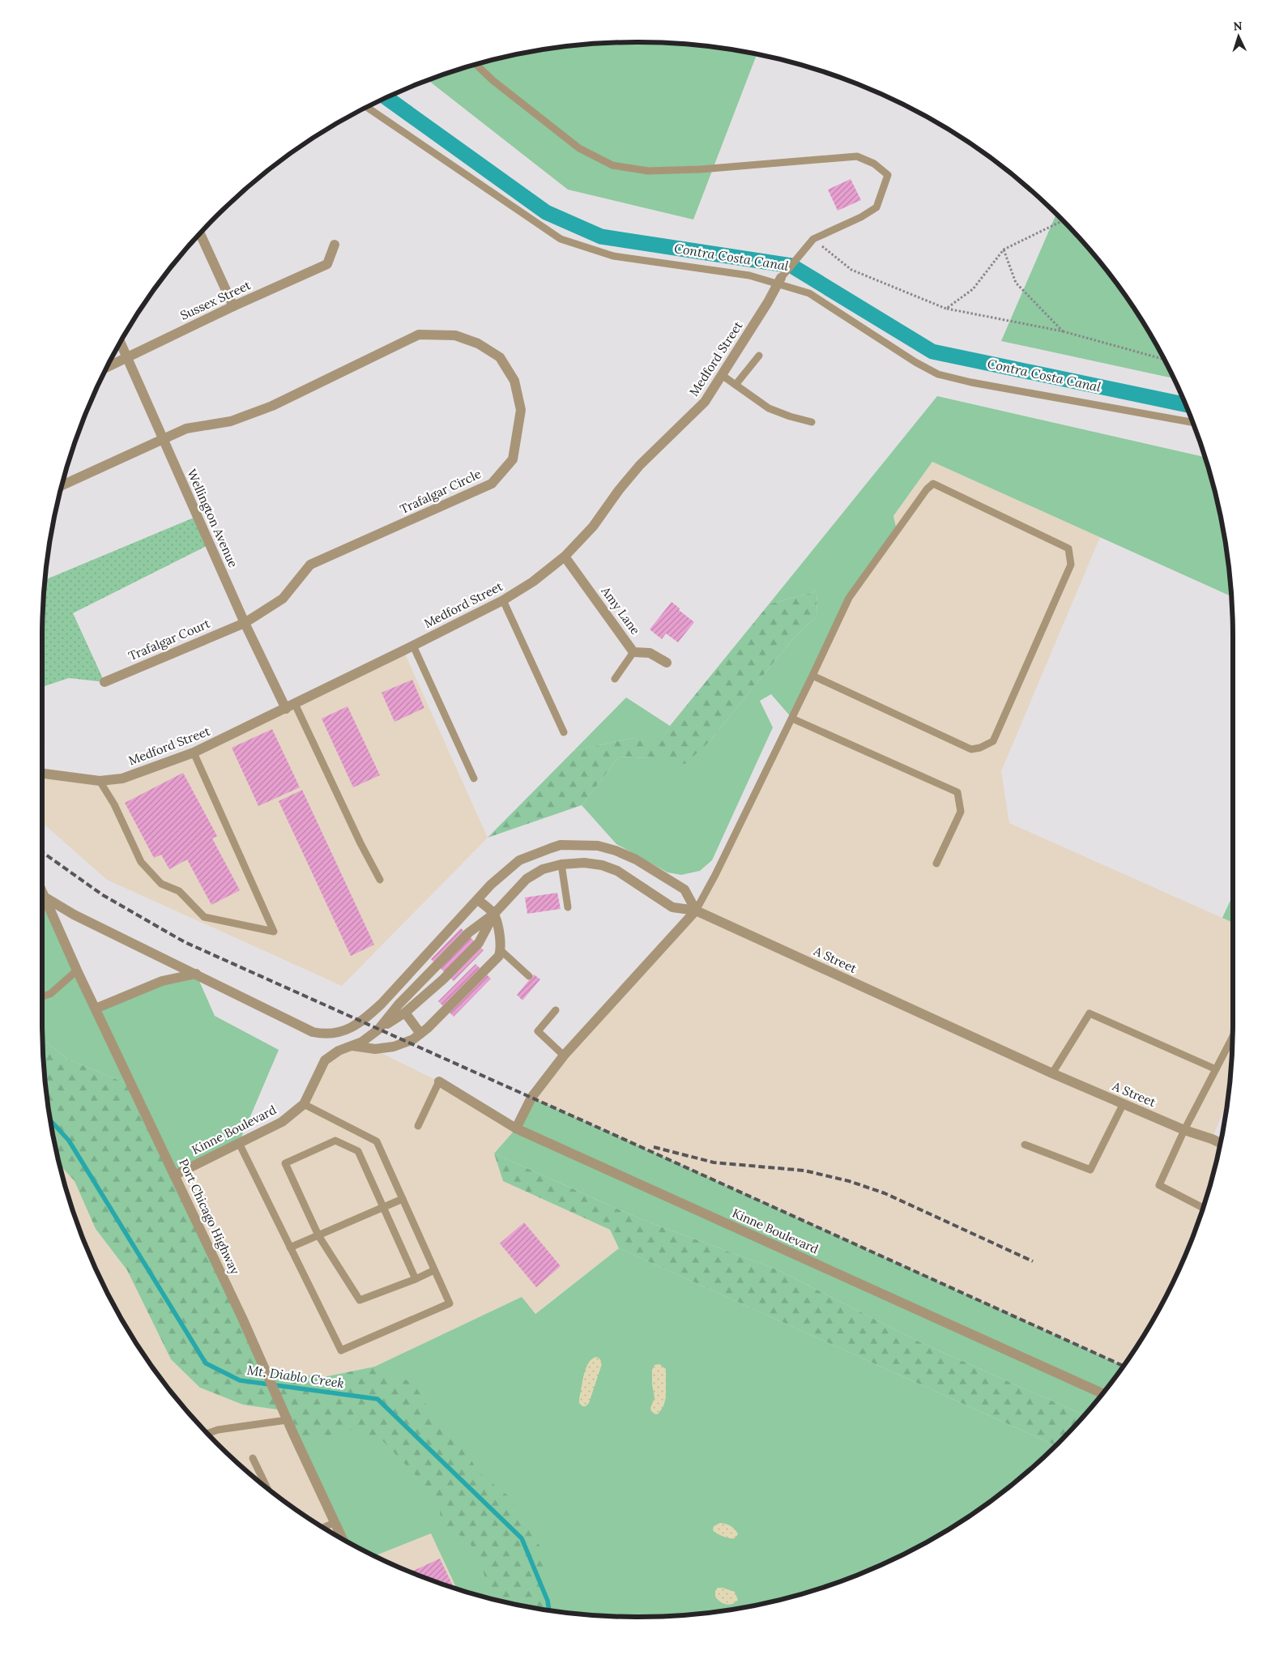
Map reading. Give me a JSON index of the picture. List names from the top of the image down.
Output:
{
  "streets": {
    "street": [
      "Sussex Street",
      "Medford Street",
      "Trafalgar Circle",
      "Wellington Avenue",
      "Amy Lane",
      "Trafalgar Court",
      "A Street",
      "Kinne Boulevard",
      "Port Chicago Highway"
    ]
  },
  "crossings": [
    ["Sussex Street", "Wellington Avenue"],
    ["Medford Street", "Wellington Avenue"],
    ["Medford Street", "Amy Lane"],
    ["Trafalgar Circle", "Wellington Avenue"],
    ["Trafalgar Circle", "Trafalgar Court"],
    ["Wellington Avenue", "Trafalgar Court"],
    ["Kinne Boulevard", "Port Chicago Highway"]
  ],
  "water": ["Contra Costa Canal", "Mt. Diablo Creek"],
  "north": "top"
}
